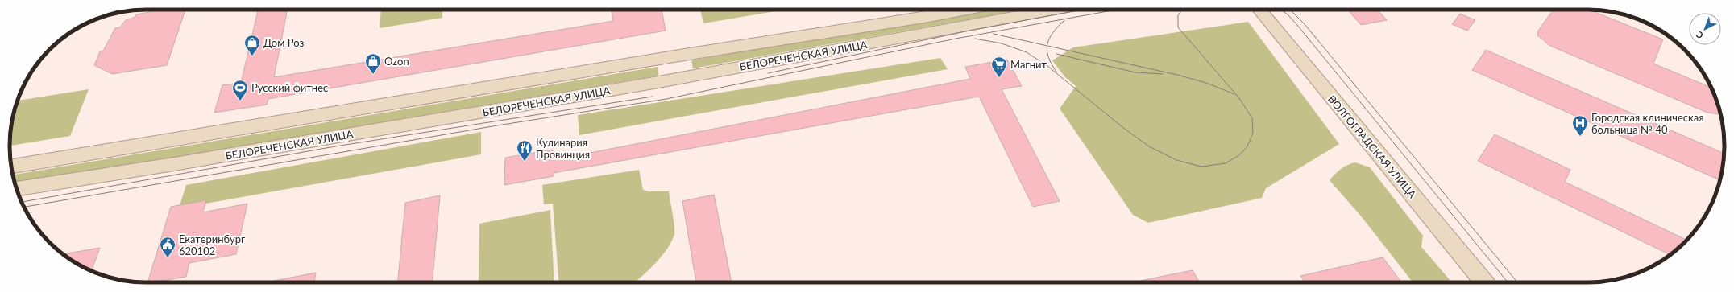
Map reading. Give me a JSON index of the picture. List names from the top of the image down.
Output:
{
  "streets": {
    "street": ["БЕЛОРЕЧЕНСКАЯ УЛИЦА", "ВОЛГОГРАДСКАЯ УЛИЦА"]
  },
  "places": {
    "shop": ["Дом Роз", "Ozon"],
    "supermarket": ["Магнит"],
    "sports": ["Русский фитнес"],
    "hospital": ["Городская клиническая больница № 40"],
    "restaurant": ["Кулинария Провинция"],
    "public building": ["Екатеринбург 620102"]
  },
  "north": "bottom left"
}
